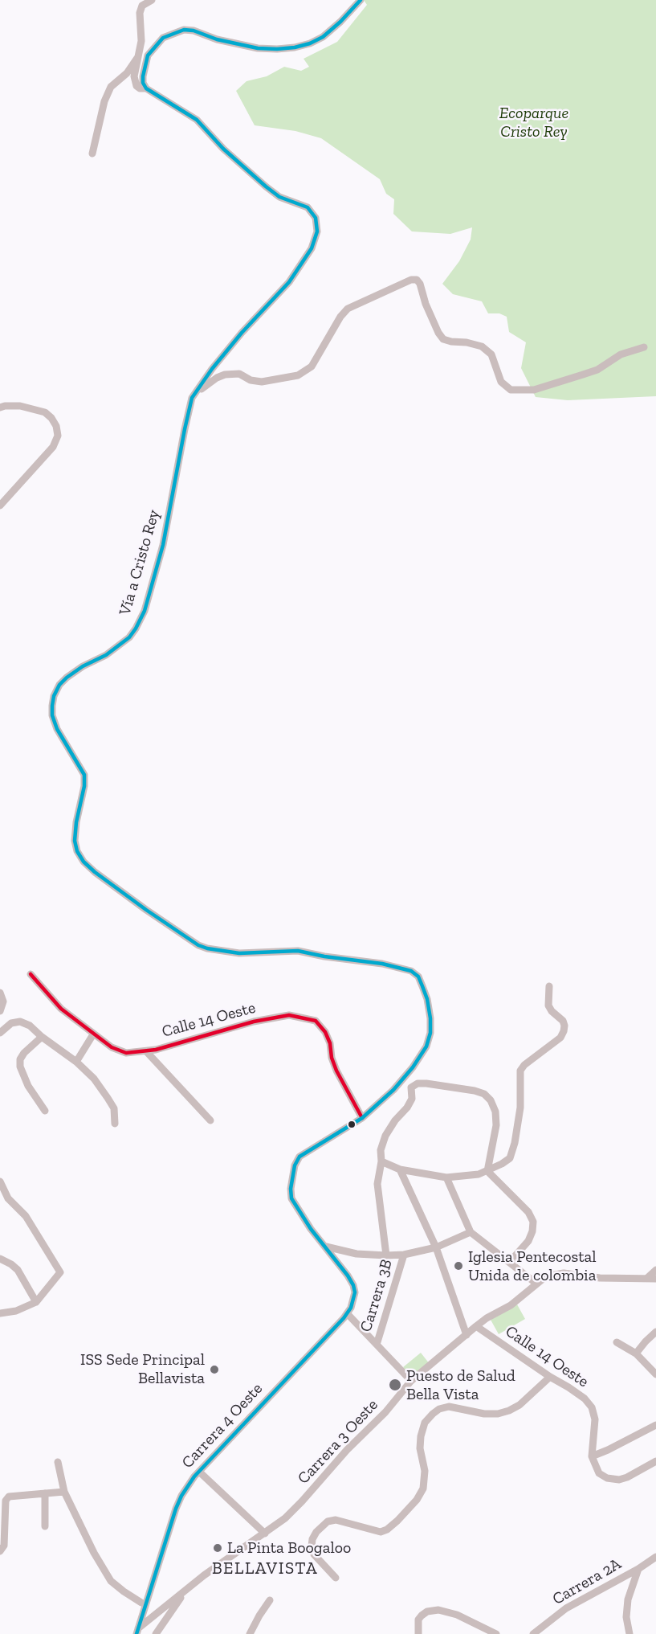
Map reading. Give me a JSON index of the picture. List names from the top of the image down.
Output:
{
  "streets": {
    "street": [
      "Vía a Cristo Rey",
      "Calle 14 Oeste",
      "Carrera 3B",
      "Carrera 4 Oeste",
      "Carrera 3 Oeste",
      "Carrera 2A"
    ]
  },
  "crossings": [
    ["Vía a Cristo Rey", "Calle 14 Oeste"],
    ["Vía a Cristo Rey", "Carrera 4 Oeste"],
    ["Calle 14 Oeste", "Carrera 3 Oeste"],
    ["Carrera 4 Oeste", "Carrera 3 Oeste"]
  ],
  "districts": ["BELLAVISTA"],
  "parks": ["Ecoparque Cristo Rey"],
  "places": [
    "Iglesia Pentecostal Unida de colombia",
    "ISS Sede Principal Bellavista",
    "Puesto de Salud Bella Vista",
    "La Pinta Boogaloo"
  ]
}
